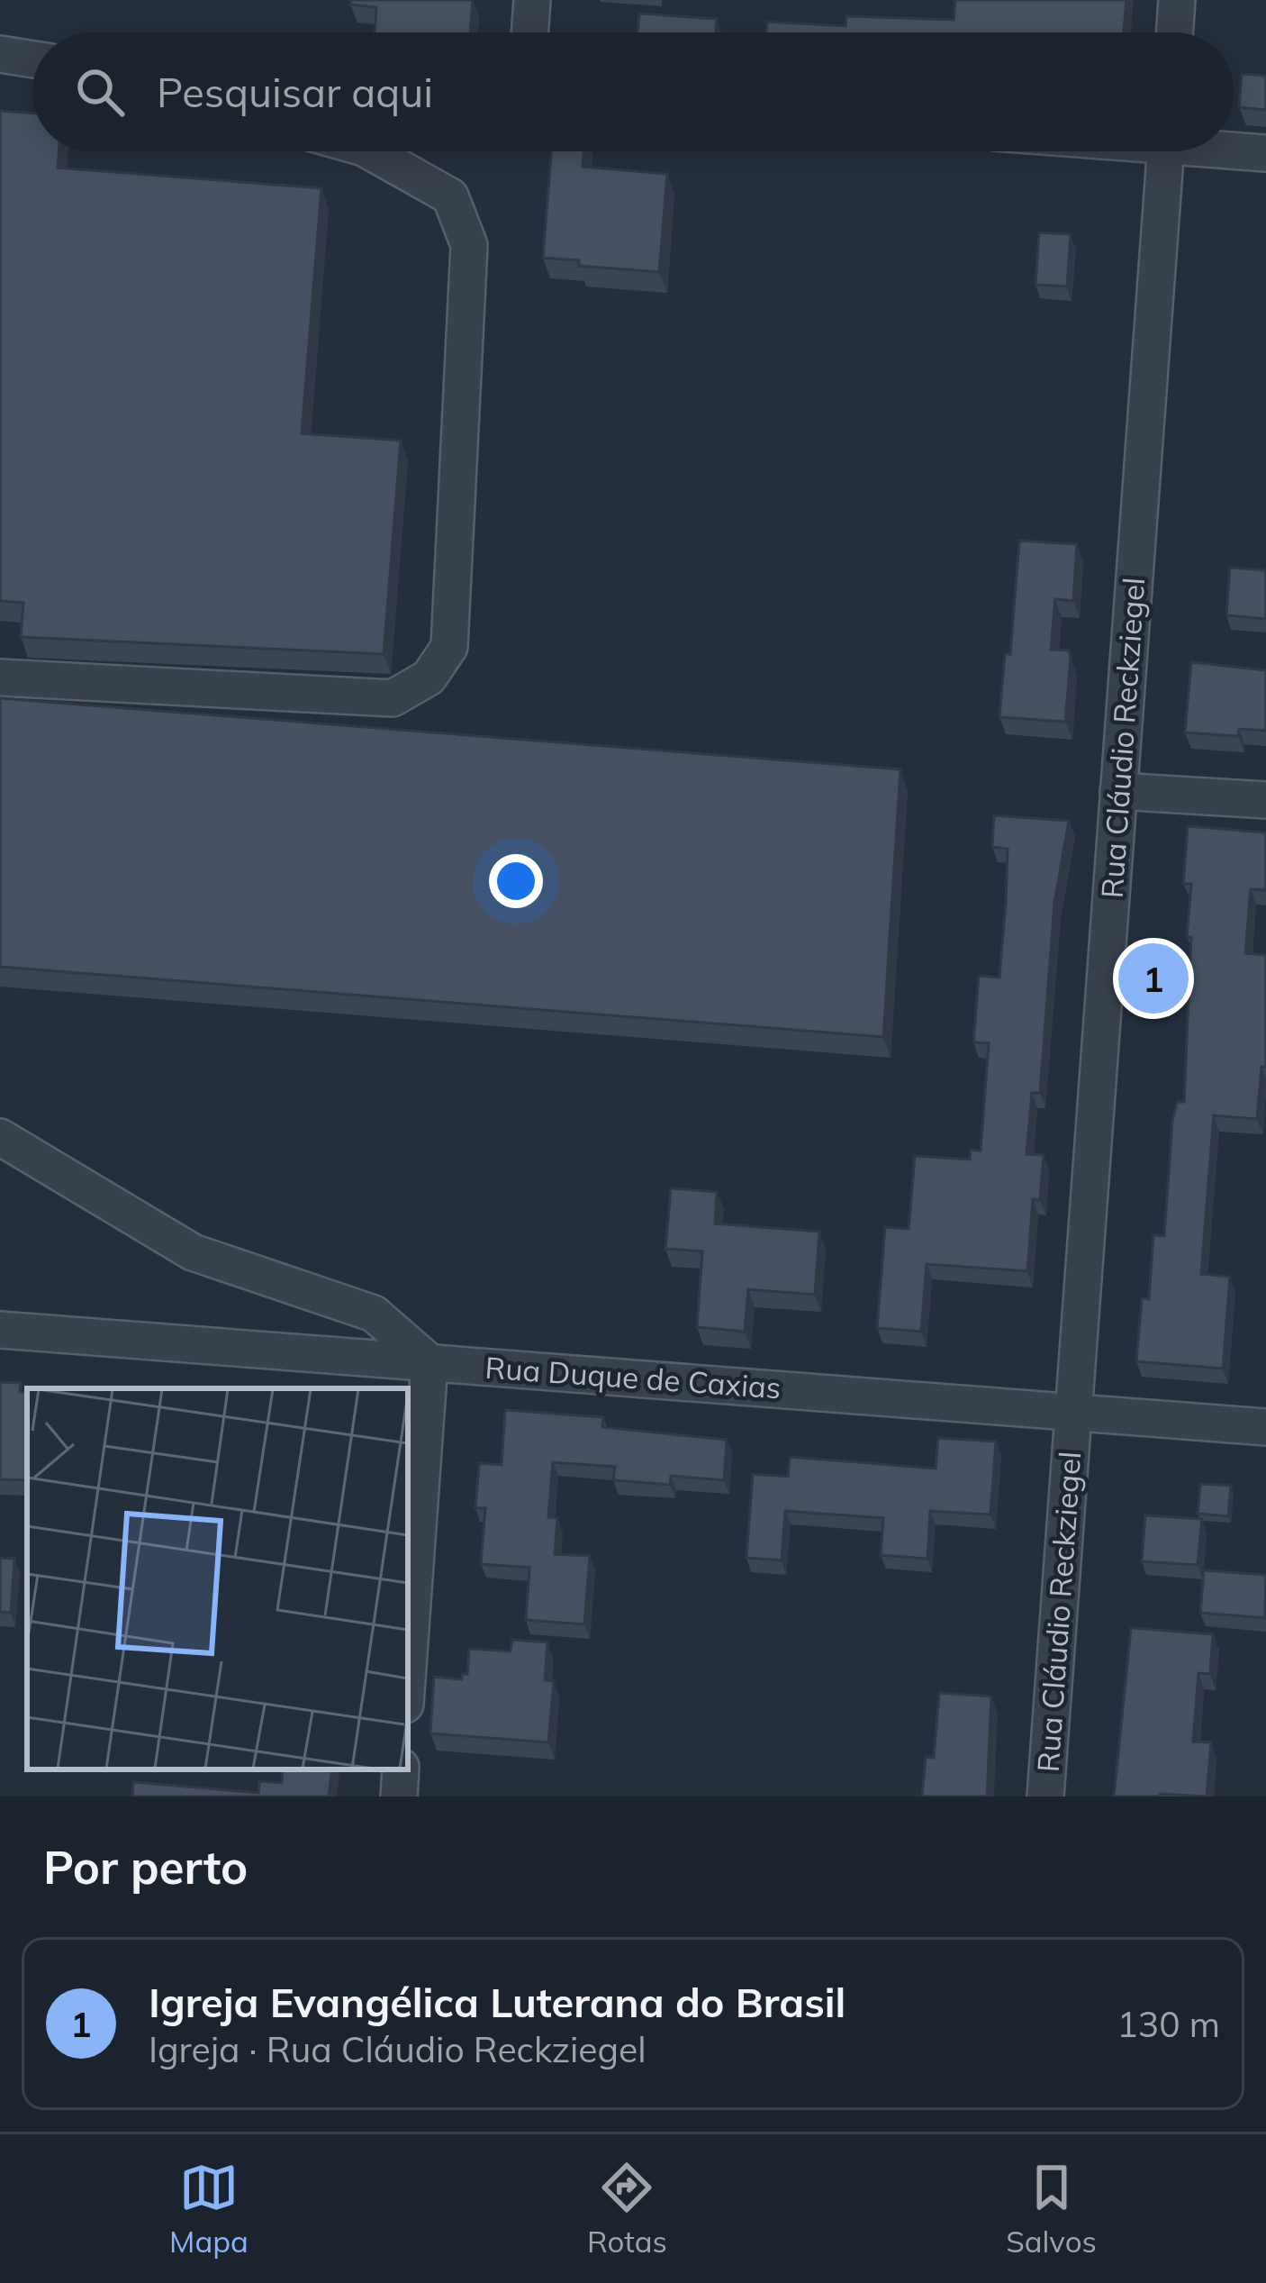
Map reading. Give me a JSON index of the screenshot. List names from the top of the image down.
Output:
{
  "streets": {
    "street": ["Rua Cláudio Reckziegel", "Rua Duque de Caxias"]
  },
  "crossings": [
    ["Rua Cláudio Reckziegel", "Rua Duque de Caxias"]
  ],
  "page": {
    "search": "Pesquisar aqui",
    "pins": "1",
    "heading": "Por perto",
    "list": [
      {
        "mark": "1",
        "name": "Igreja Evangélica Luterana do Brasil",
        "note": "Igreja · Rua Cláudio Reckziegel",
        "value": "130 m"
      }
    ],
    "nav": ["Mapa", "Rotas", "Salvos"]
  }
}
